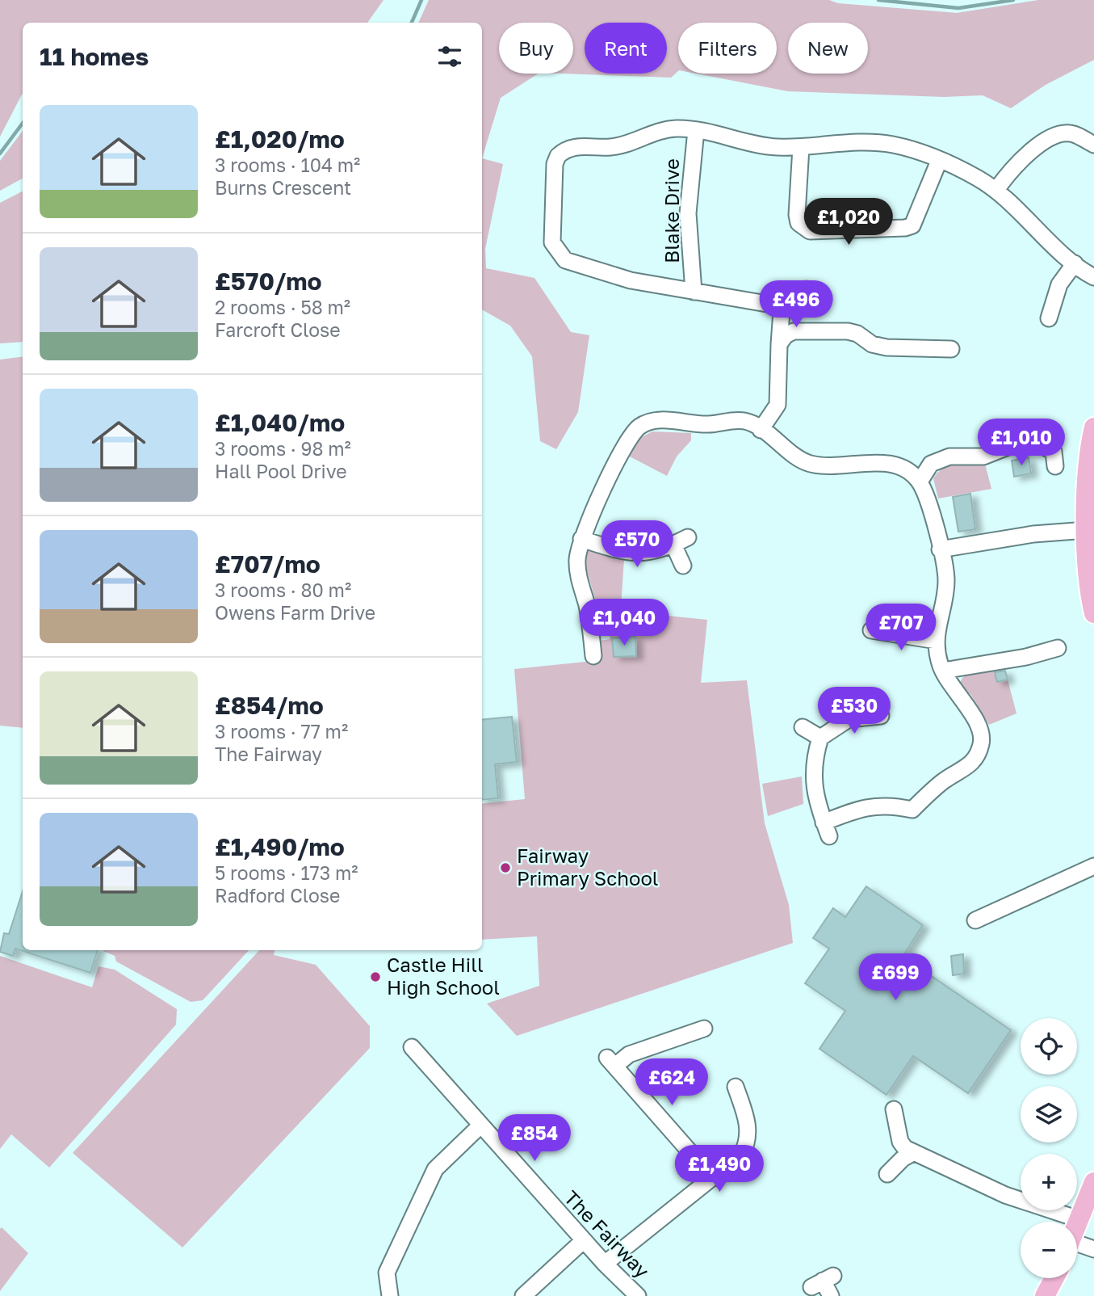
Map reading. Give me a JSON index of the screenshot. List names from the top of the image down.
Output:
{
  "streets": {
    "street": ["Blake Drive", "The Fairway"]
  },
  "places": ["Fairway Primary School", "Castle Hill High School"],
  "page": {
    "chip": [
      "Buy",
      "Rent",
      "Filters",
      "New"
    ],
    "heading": "11 homes",
    "list": [
      {
        "name": "£1,020/mo",
        "note": "3 rooms · 104 m² · Burns Crescent"
      },
      {
        "name": "£570/mo",
        "note": "2 rooms · 58 m² · Farcroft Close"
      },
      {
        "name": "£1,040/mo",
        "note": "3 rooms · 98 m² · Hall Pool Drive"
      },
      {
        "name": "£707/mo",
        "note": "3 rooms · 80 m² · Owens Farm Drive"
      },
      {
        "name": "£854/mo",
        "note": "3 rooms · 77 m² · The Fairway"
      },
      {
        "name": "£1,490/mo",
        "note": "5 rooms · 173 m² · Radford Close"
      }
    ],
    "price": [
      "£1,020",
      "£496",
      "£1,010",
      "£570",
      "£1,040",
      "£707",
      "£530",
      "£699",
      "£624",
      "£854",
      "£1,490"
    ],
    "map_buttons": ["+", "−"]
  }
}
